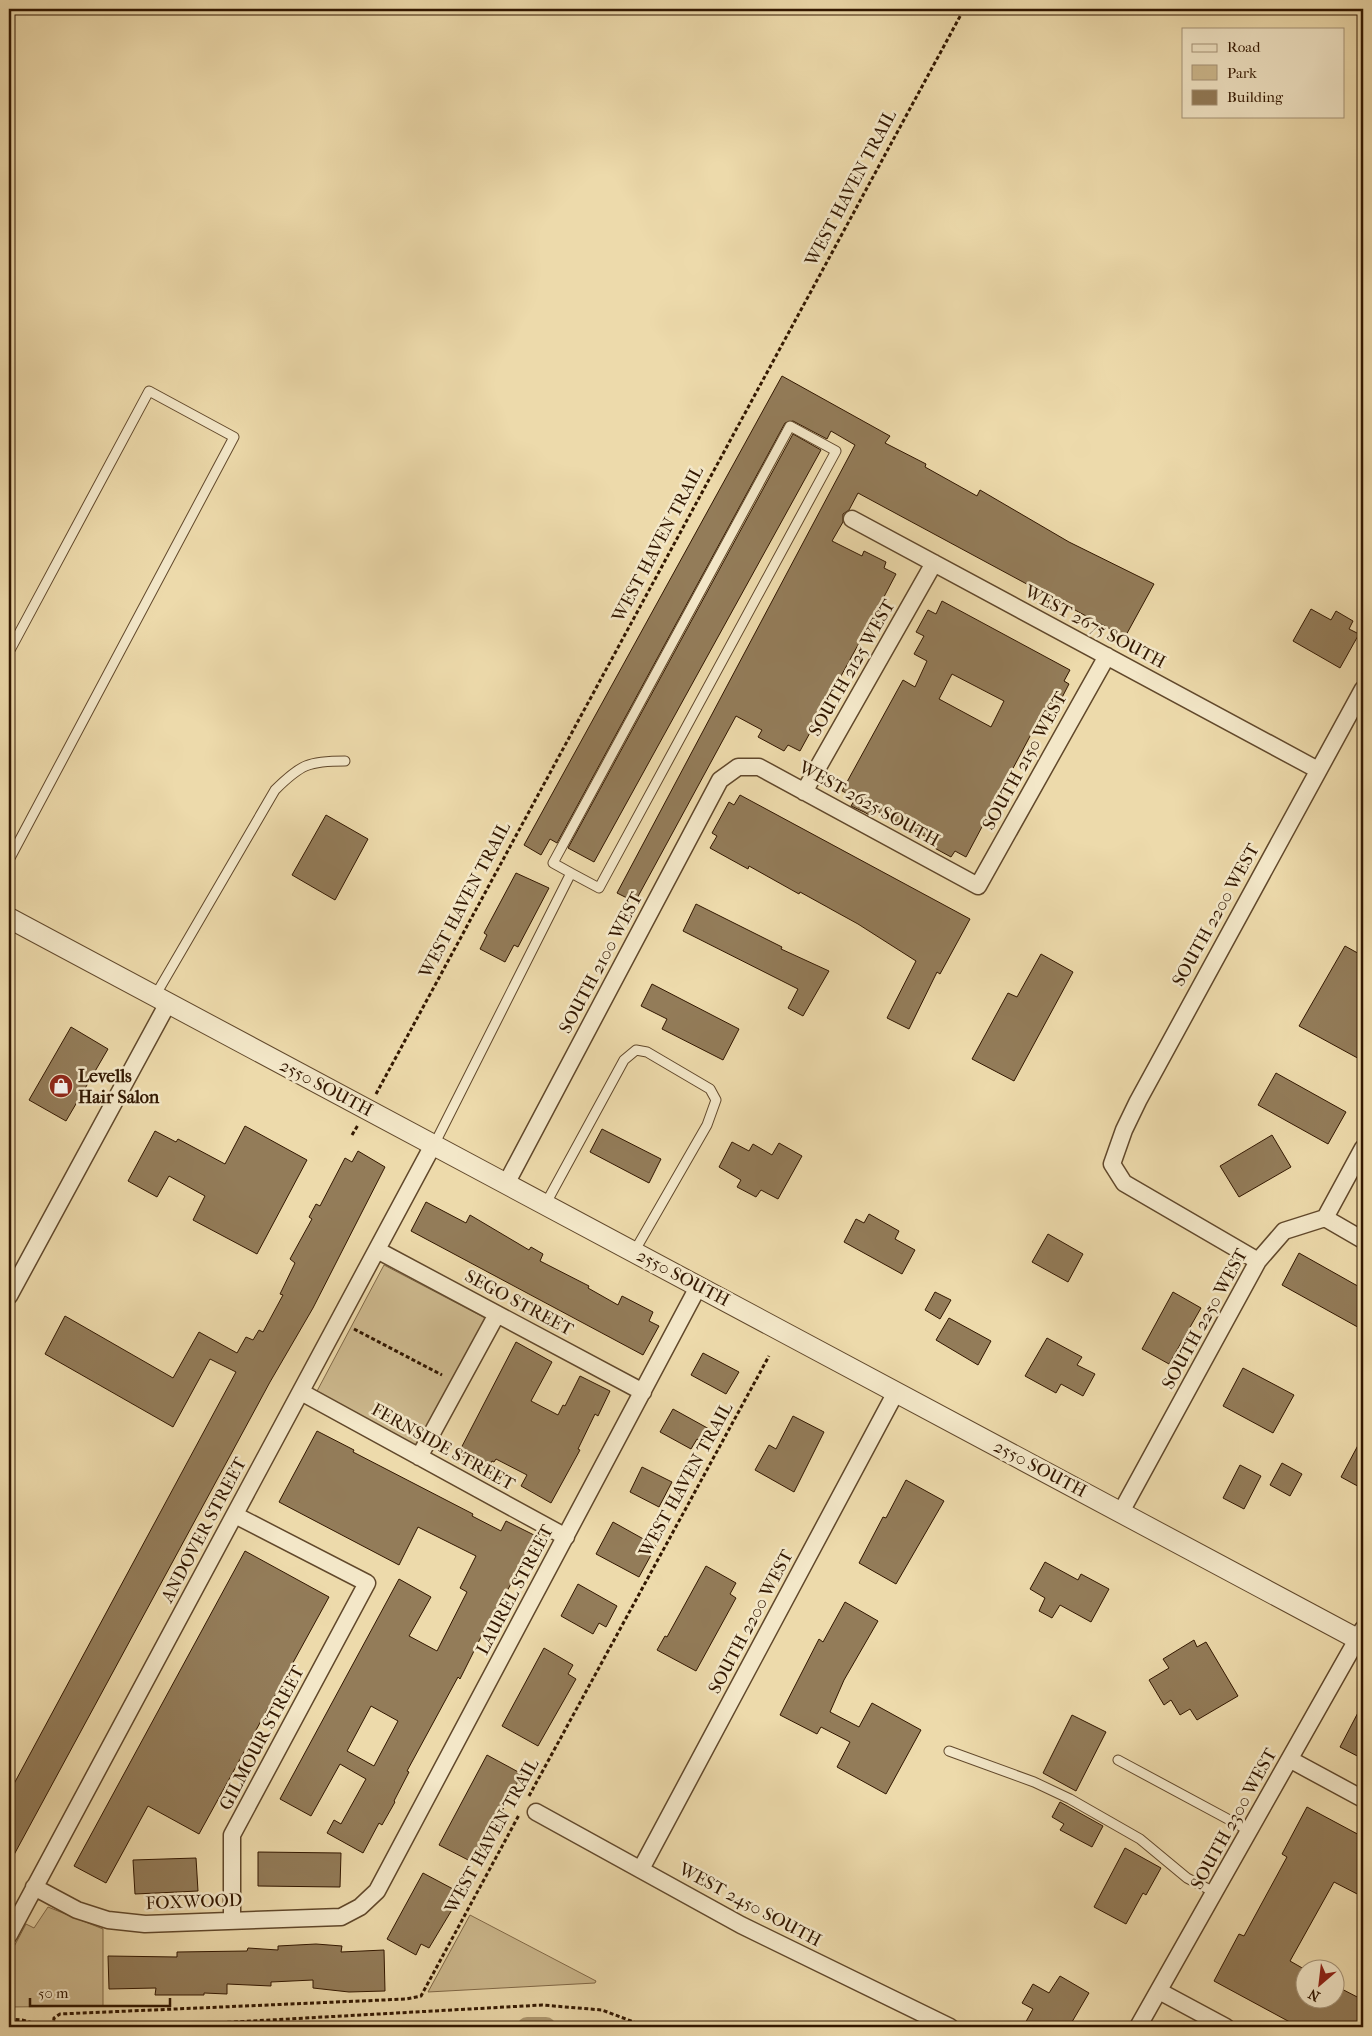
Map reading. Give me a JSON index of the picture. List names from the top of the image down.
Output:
{
  "streets": {
    "street": [
      "WEST 2675 SOUTH",
      "SOUTH 2125 WEST",
      "SOUTH 2150 WEST",
      "WEST 2625 SOUTH",
      "SOUTH 2200 WEST",
      "SOUTH 2100 WEST",
      "2550 SOUTH",
      "SEGO STREET",
      "SOUTH 2250 WEST",
      "FERNSIDE STREET",
      "ANDOVER STREET",
      "LAUREL STREET",
      "GILMOUR STREET",
      "SOUTH 2300 WEST",
      "FOXWOOD",
      "WEST 2450 SOUTH"
    ],
    "path": ["WEST HAVEN TRAIL"]
  },
  "crossings": [
    ["WEST HAVEN TRAIL", "WEST 2450 SOUTH"],
    ["WEST 2675 SOUTH", "SOUTH 2125 WEST"],
    ["WEST 2675 SOUTH", "SOUTH 2150 WEST"],
    ["WEST 2675 SOUTH", "SOUTH 2200 WEST"],
    ["SOUTH 2125 WEST", "WEST 2625 SOUTH"],
    ["SOUTH 2150 WEST", "WEST 2625 SOUTH"],
    ["WEST 2625 SOUTH", "SOUTH 2100 WEST"],
    ["SOUTH 2200 WEST", "2550 SOUTH"],
    ["SOUTH 2200 WEST", "SOUTH 2250 WEST"],
    ["SOUTH 2200 WEST", "WEST 2450 SOUTH"],
    ["SOUTH 2100 WEST", "2550 SOUTH"],
    ["2550 SOUTH", "SOUTH 2250 WEST"],
    ["2550 SOUTH", "ANDOVER STREET"],
    ["2550 SOUTH", "LAUREL STREET"],
    ["2550 SOUTH", "SOUTH 2300 WEST"],
    ["SEGO STREET", "ANDOVER STREET"],
    ["SEGO STREET", "LAUREL STREET"],
    ["FERNSIDE STREET", "ANDOVER STREET"],
    ["FERNSIDE STREET", "LAUREL STREET"],
    ["ANDOVER STREET", "GILMOUR STREET"],
    ["ANDOVER STREET", "FOXWOOD"],
    ["LAUREL STREET", "FOXWOOD"],
    ["GILMOUR STREET", "FOXWOOD"]
  ],
  "places": {
    "shop": ["Levells Hair Salon"]
  },
  "legend": ["Road", "Park", "Building"],
  "scale_bar": "50 m",
  "north": "bottom left"
}
